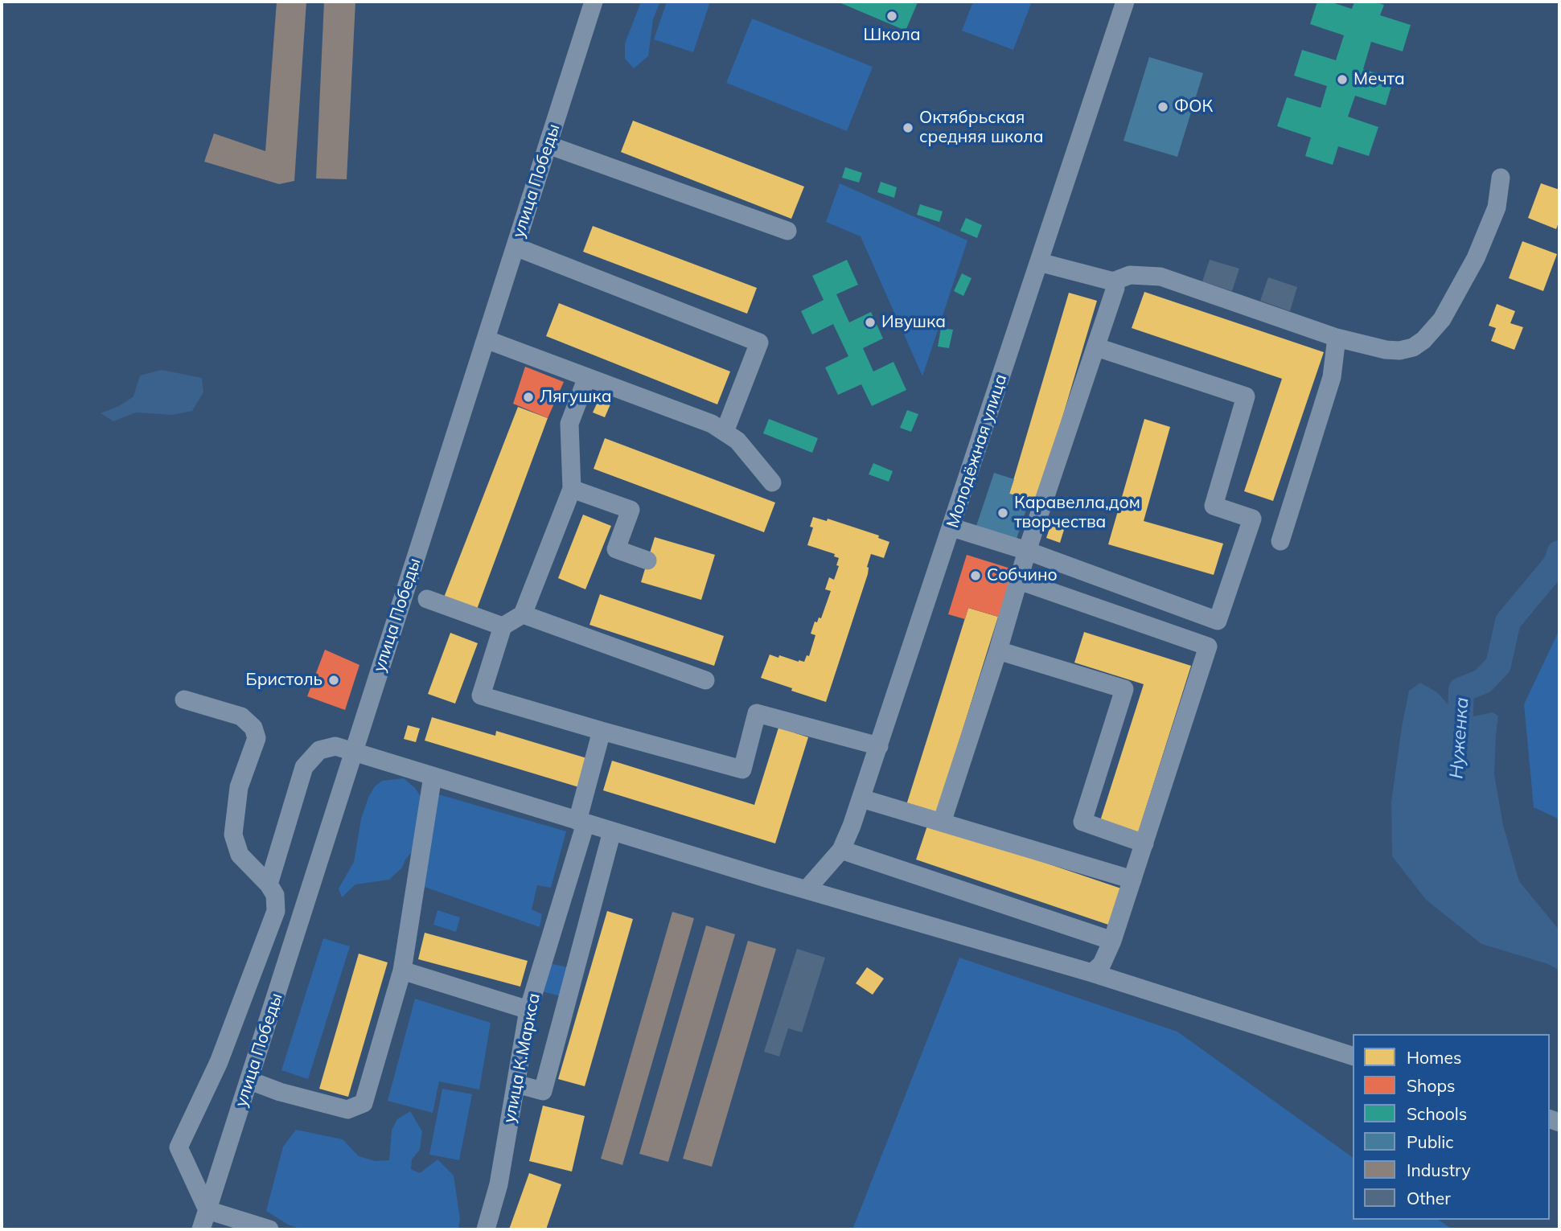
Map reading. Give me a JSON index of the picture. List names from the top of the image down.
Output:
{
  "streets": {
    "street": ["улица Победы", "Молодёжная улица", "улица К.Маркса"]
  },
  "water": ["Нуженка"],
  "places": [
    "Школа",
    "Мечта",
    "ФОК",
    "Октябрьская средняя школа",
    "Ивушка",
    "Лягушка",
    "Каравелла,дом творчества",
    "Собчино",
    "Бристоль"
  ],
  "legend": [
    "Homes",
    "Shops",
    "Schools",
    "Public",
    "Industry",
    "Other"
  ]
}
